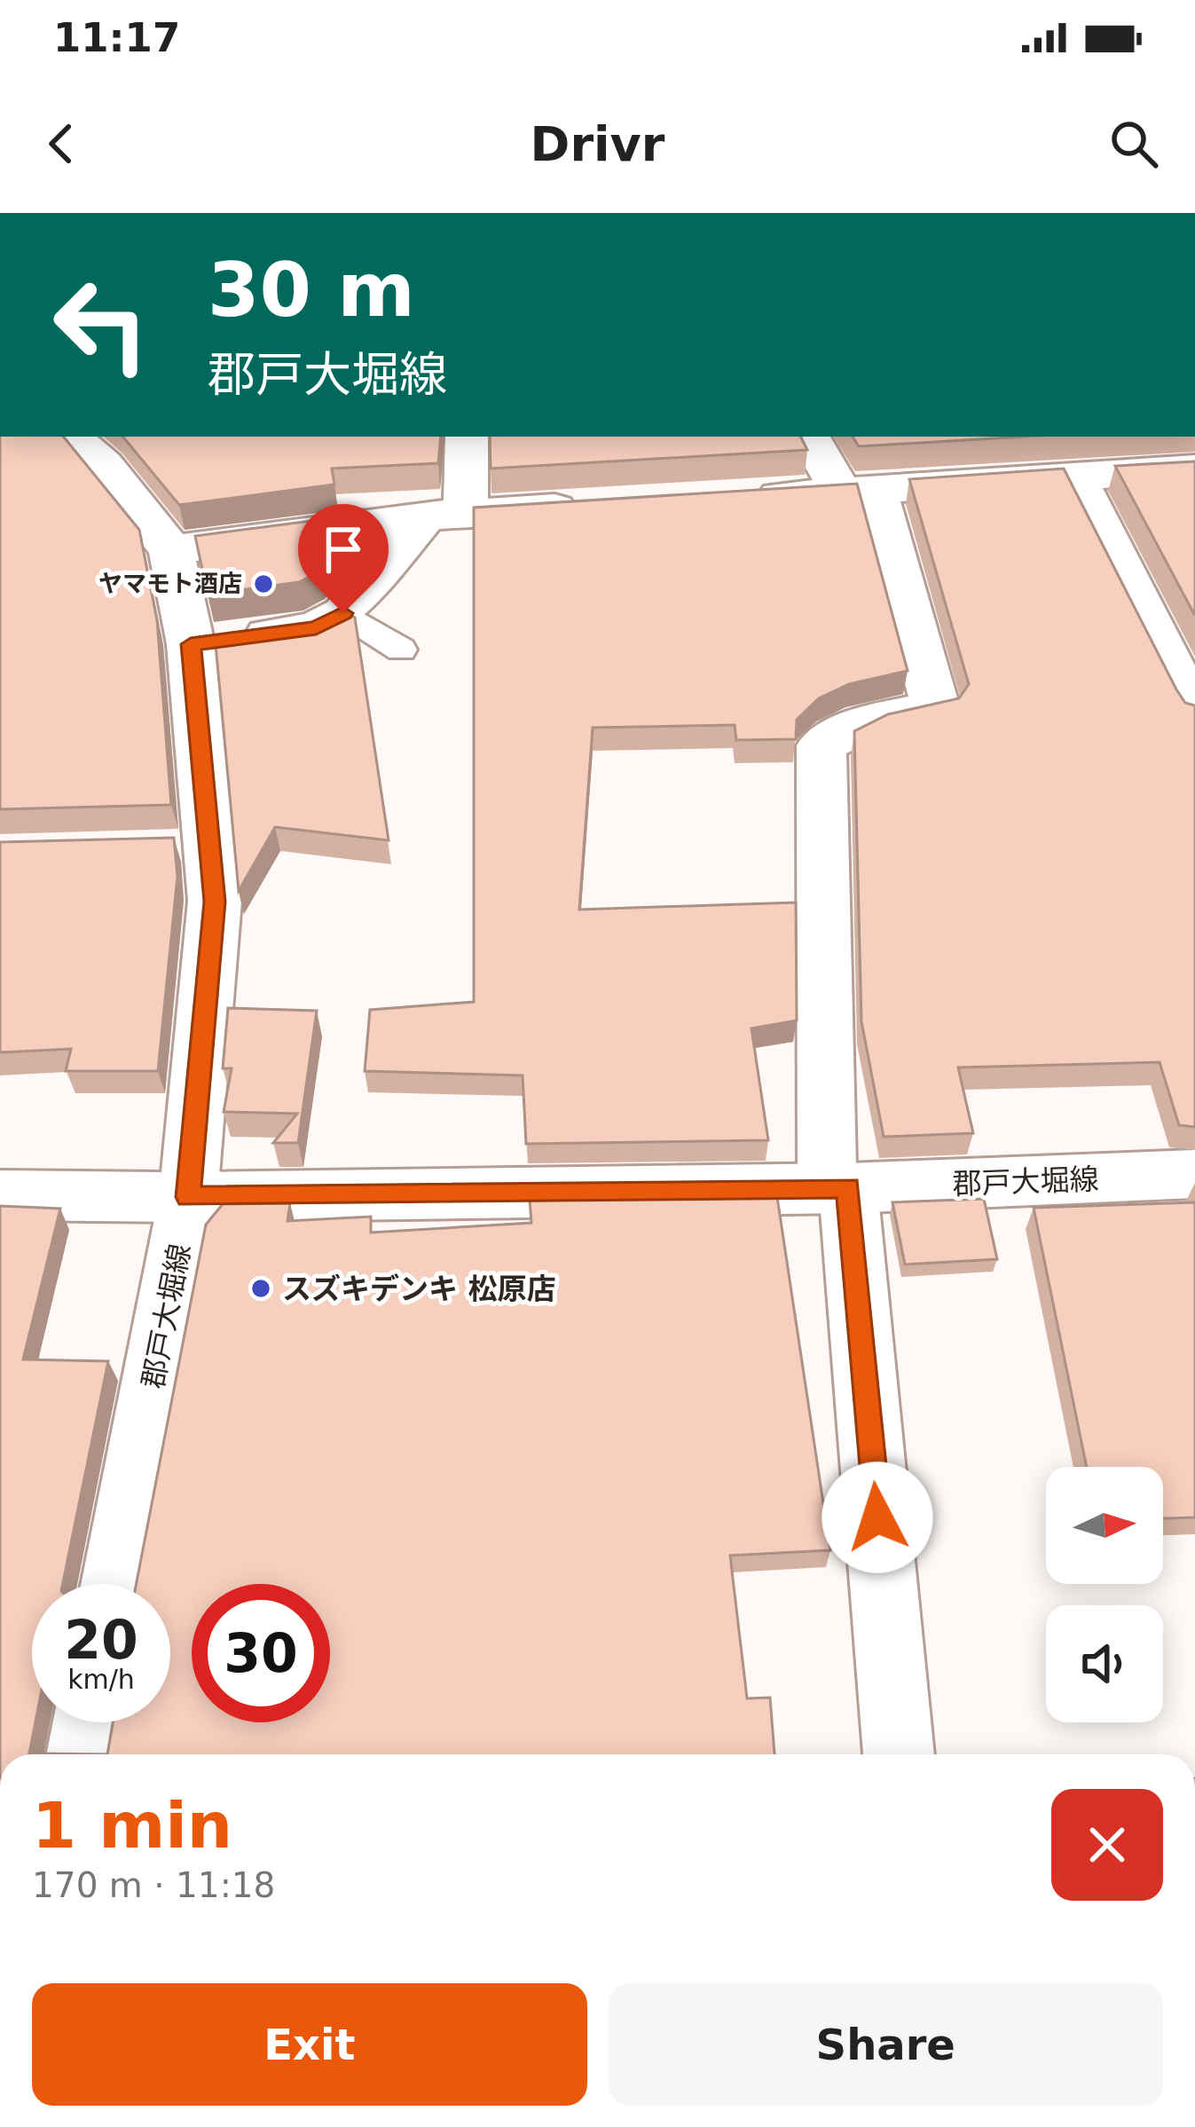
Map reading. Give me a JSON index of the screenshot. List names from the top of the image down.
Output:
{
  "streets": {
    "street": ["郡戸大堀線"]
  },
  "places": ["ヤマモト酒店", "スズキデンキ 松原店"],
  "north": "right",
  "page": {
    "status": "11:17",
    "header": "Drivr",
    "turn": ["30 m", "郡戸大堀線"],
    "speed": "20 km/h",
    "limit": "30",
    "heading": ["1 min", "170 m · 11:18"],
    "buttons": ["Exit", "Share"]
  }
}
